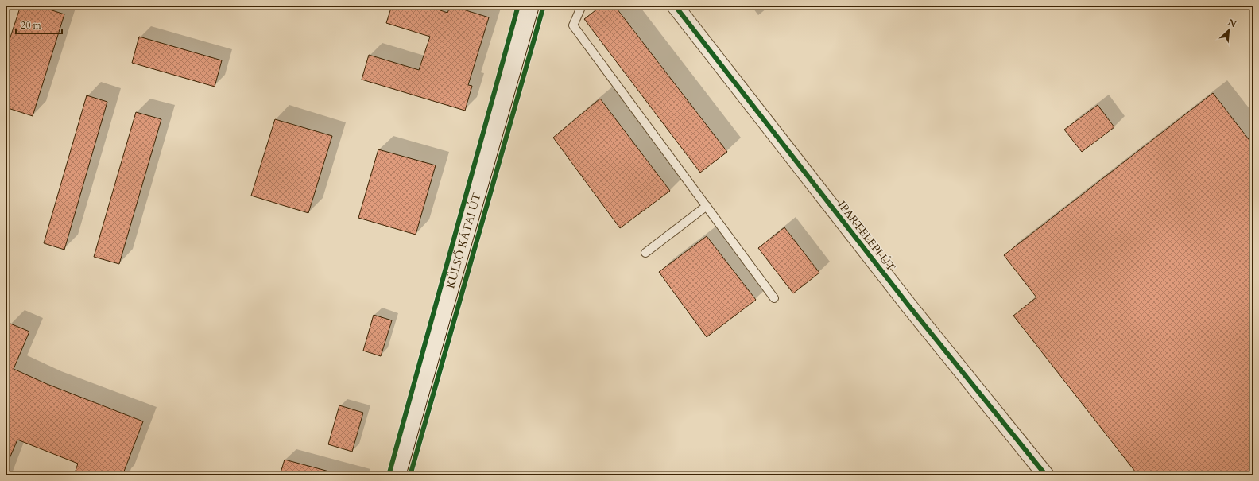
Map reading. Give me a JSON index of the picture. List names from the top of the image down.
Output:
{
  "streets": {
    "main road": ["KÜLSŐ KÁTAI ÚT"],
    "street": ["IPARTELEPI ÚT"]
  },
  "scale_bar": "20 m",
  "north": "top right"
}
